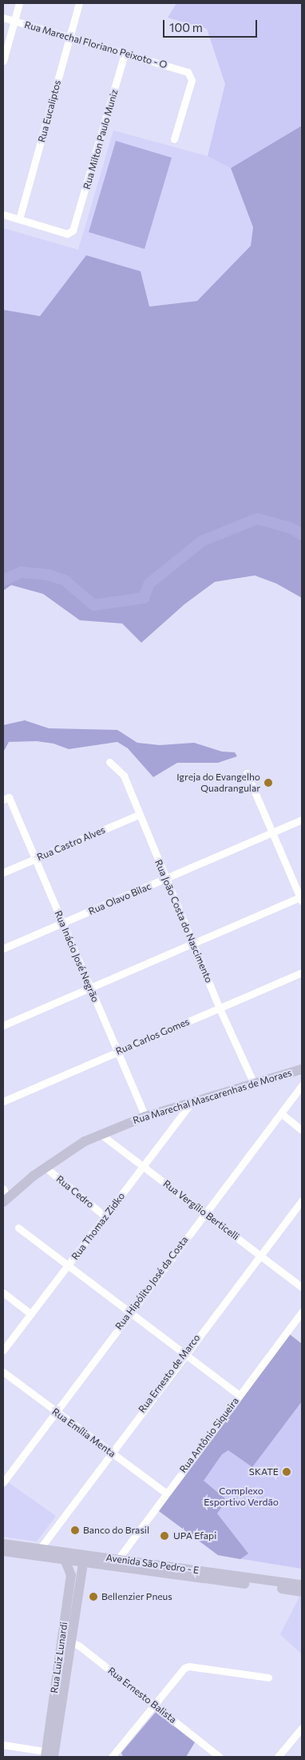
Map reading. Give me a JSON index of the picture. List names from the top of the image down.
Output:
{
  "streets": {
    "street": [
      "Rua Marechal Floriano Peixoto - O",
      "Rua Eucaliptos",
      "Rua Milton Paulo Muniz",
      "Rua Castro Alves",
      "Rua Olavo Bilac",
      "Rua João Costa do Nascimento",
      "Rua Inácio José Negrão",
      "Rua Carlos Gomes",
      "Rua Marechal Mascarenhas de Moraes",
      "Rua Cedro",
      "Rua Vergílio Berticelli",
      "Rua Thomaz Zidko",
      "Rua Hipólito José da Costa",
      "Rua Ernesto de Marco",
      "Rua Emília Menta",
      "Rua Antônio Siqueira",
      "Avenida São Pedro - E",
      "Rua Luiz Lunardi",
      "Rua Ernesto Balista"
    ]
  },
  "crossings": [
    ["Rua Marechal Floriano Peixoto - O", "Rua Eucaliptos"],
    ["Rua Marechal Floriano Peixoto - O", "Rua Milton Paulo Muniz"],
    ["Rua Eucaliptos", "Rua Milton Paulo Muniz"],
    ["Rua Castro Alves", "Rua João Costa do Nascimento"],
    ["Rua Castro Alves", "Rua Inácio José Negrão"],
    ["Rua Olavo Bilac", "Rua João Costa do Nascimento"],
    ["Rua Olavo Bilac", "Rua Inácio José Negrão"],
    ["Rua João Costa do Nascimento", "Rua Carlos Gomes"],
    ["Rua João Costa do Nascimento", "Rua Marechal Mascarenhas de Moraes"],
    ["Rua Inácio José Negrão", "Rua Carlos Gomes"],
    ["Rua Inácio José Negrão", "Rua Marechal Mascarenhas de Moraes"],
    ["Rua Marechal Mascarenhas de Moraes", "Rua Cedro"],
    ["Rua Marechal Mascarenhas de Moraes", "Rua Vergílio Berticelli"],
    ["Rua Marechal Mascarenhas de Moraes", "Rua Thomaz Zidko"],
    ["Rua Cedro", "Rua Thomaz Zidko"],
    ["Rua Vergílio Berticelli", "Rua Thomaz Zidko"],
    ["Rua Vergílio Berticelli", "Rua Hipólito José da Costa"],
    ["Rua Vergílio Berticelli", "Rua Ernesto de Marco"],
    ["Rua Hipólito José da Costa", "Rua Emília Menta"],
    ["Rua Ernesto de Marco", "Rua Emília Menta"],
    ["Rua Ernesto de Marco", "Avenida São Pedro - E"],
    ["Rua Emília Menta", "Rua Antônio Siqueira"],
    ["Rua Antônio Siqueira", "Avenida São Pedro - E"],
    ["Avenida São Pedro - E", "Rua Luiz Lunardi"],
    ["Rua Luiz Lunardi", "Rua Ernesto Balista"]
  ],
  "parks": ["Complexo Esportivo Verdão"],
  "places": [
    "Igreja do Evangelho Quadrangular",
    "SKATE",
    "Banco do Brasil",
    "UPA Efapi",
    "Bellenzier Pneus"
  ],
  "scale_bar": "100 m"
}
